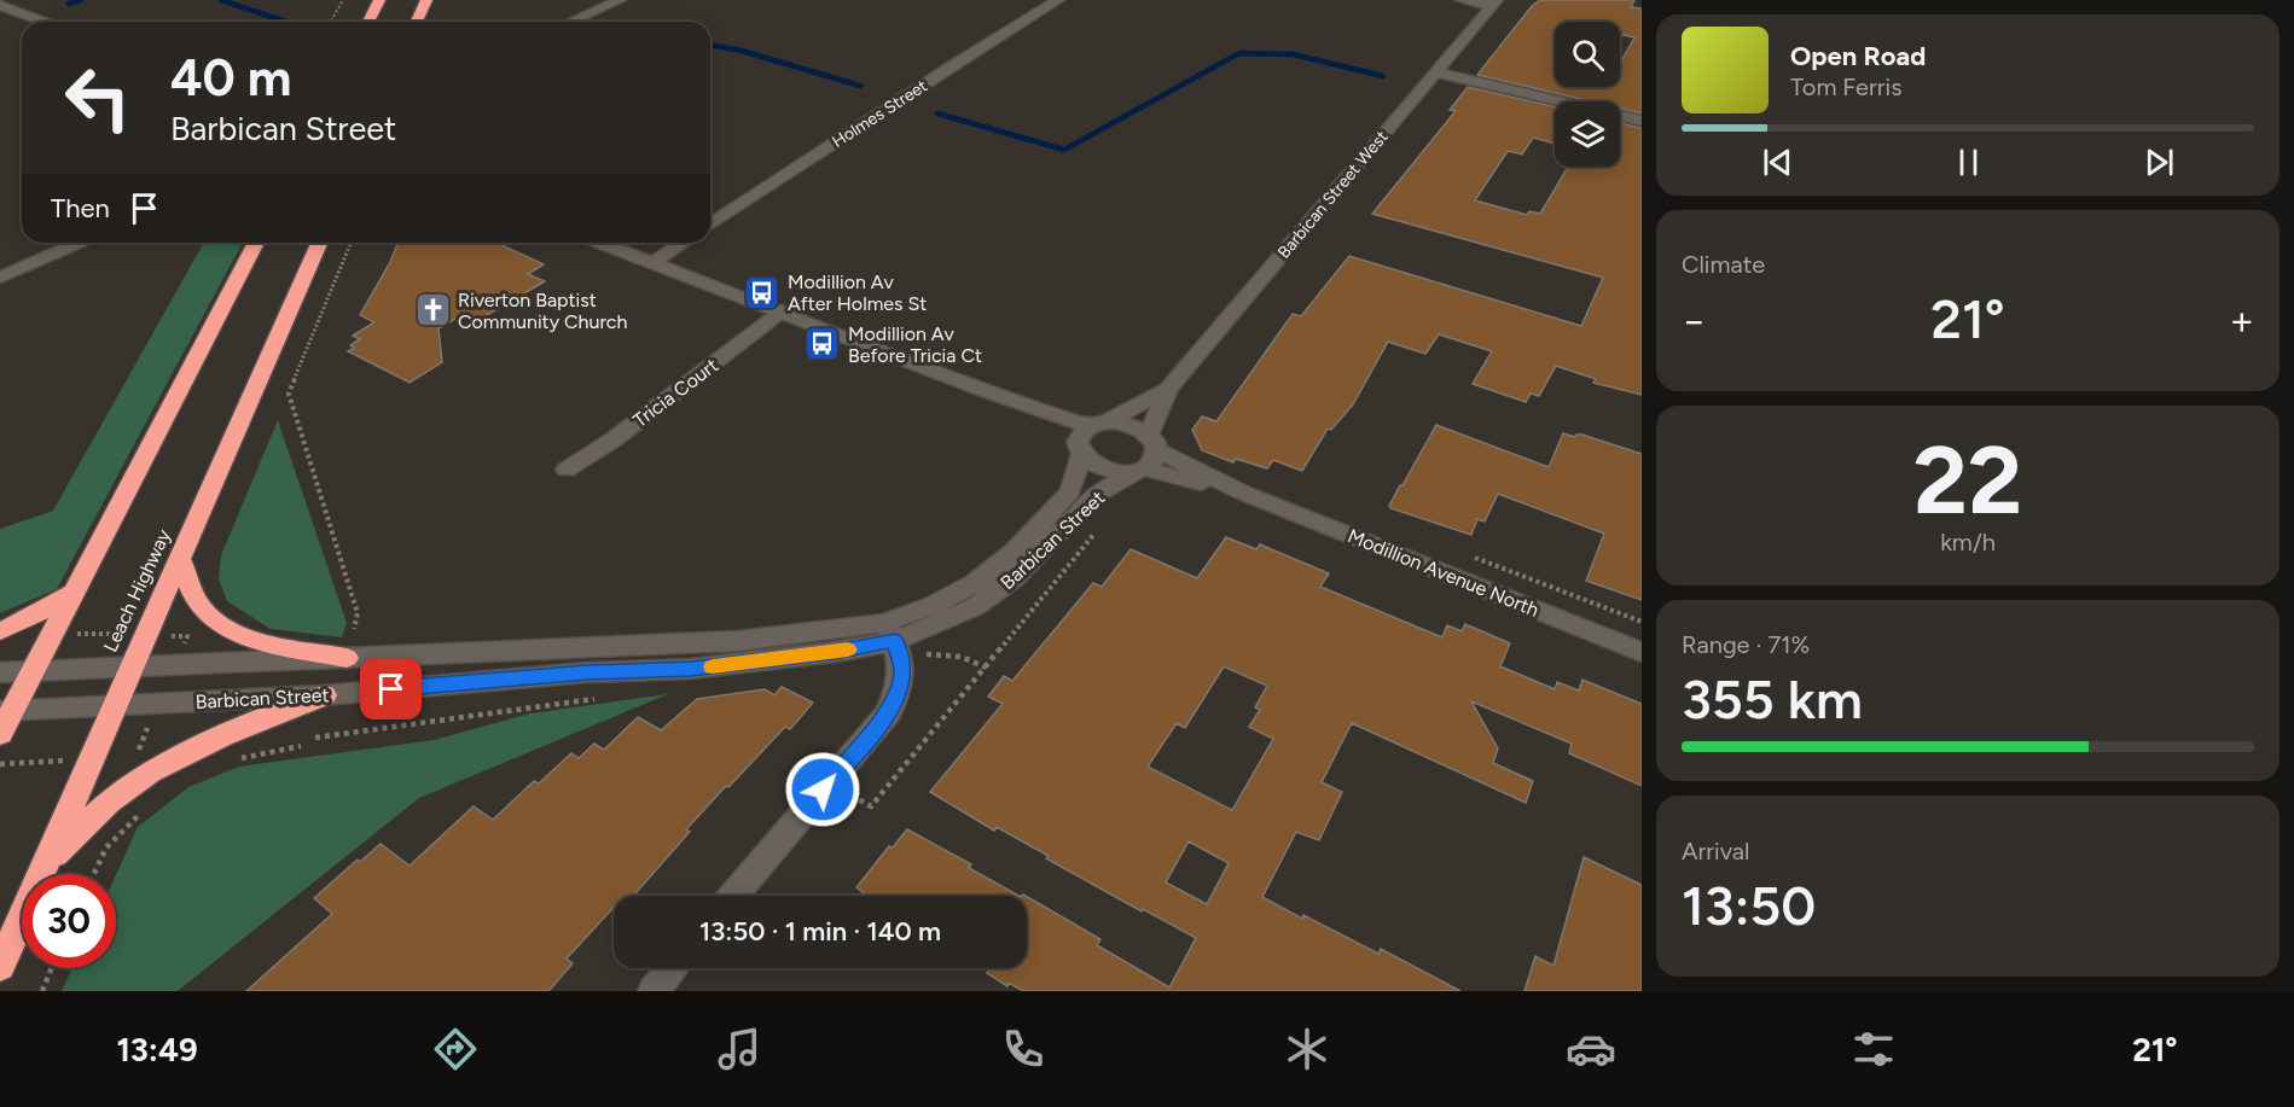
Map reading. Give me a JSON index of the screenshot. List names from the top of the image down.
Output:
{
  "streets": {
    "highway": ["Leach Highway"],
    "street": [
      "Holmes Street",
      "Barbican Street West",
      "Tricia Court",
      "Barbican Street",
      "Modillion Avenue North"
    ]
  },
  "crossings": [
    ["Barbican Street West", "Barbican Street"],
    ["Barbican Street West", "Modillion Avenue North"],
    ["Barbican Street", "Modillion Avenue North"],
    ["Barbican Street", "Leach Highway"]
  ],
  "places": {
    "bus stop": ["Modillion Av After Holmes St", "Modillion Av Before Tricia Ct"],
    "church": ["Riverton Baptist Community Church"]
  },
  "page": {
    "turn": ["40 m", "Barbican Street"],
    "song": ["Open Road", "Tom Ferris"],
    "then": "Then",
    "tile": [
      "Climate",
      ["22", "km/h"],
      ["Range · 71%", "355 km"],
      ["Arrival", "13:50"]
    ],
    "heat": ["−", "21°", "+"],
    "limit": "30",
    "trip": "13:50 · 1 min · 140 m",
    "tabs": ["13:49", "21°"]
  }
}
